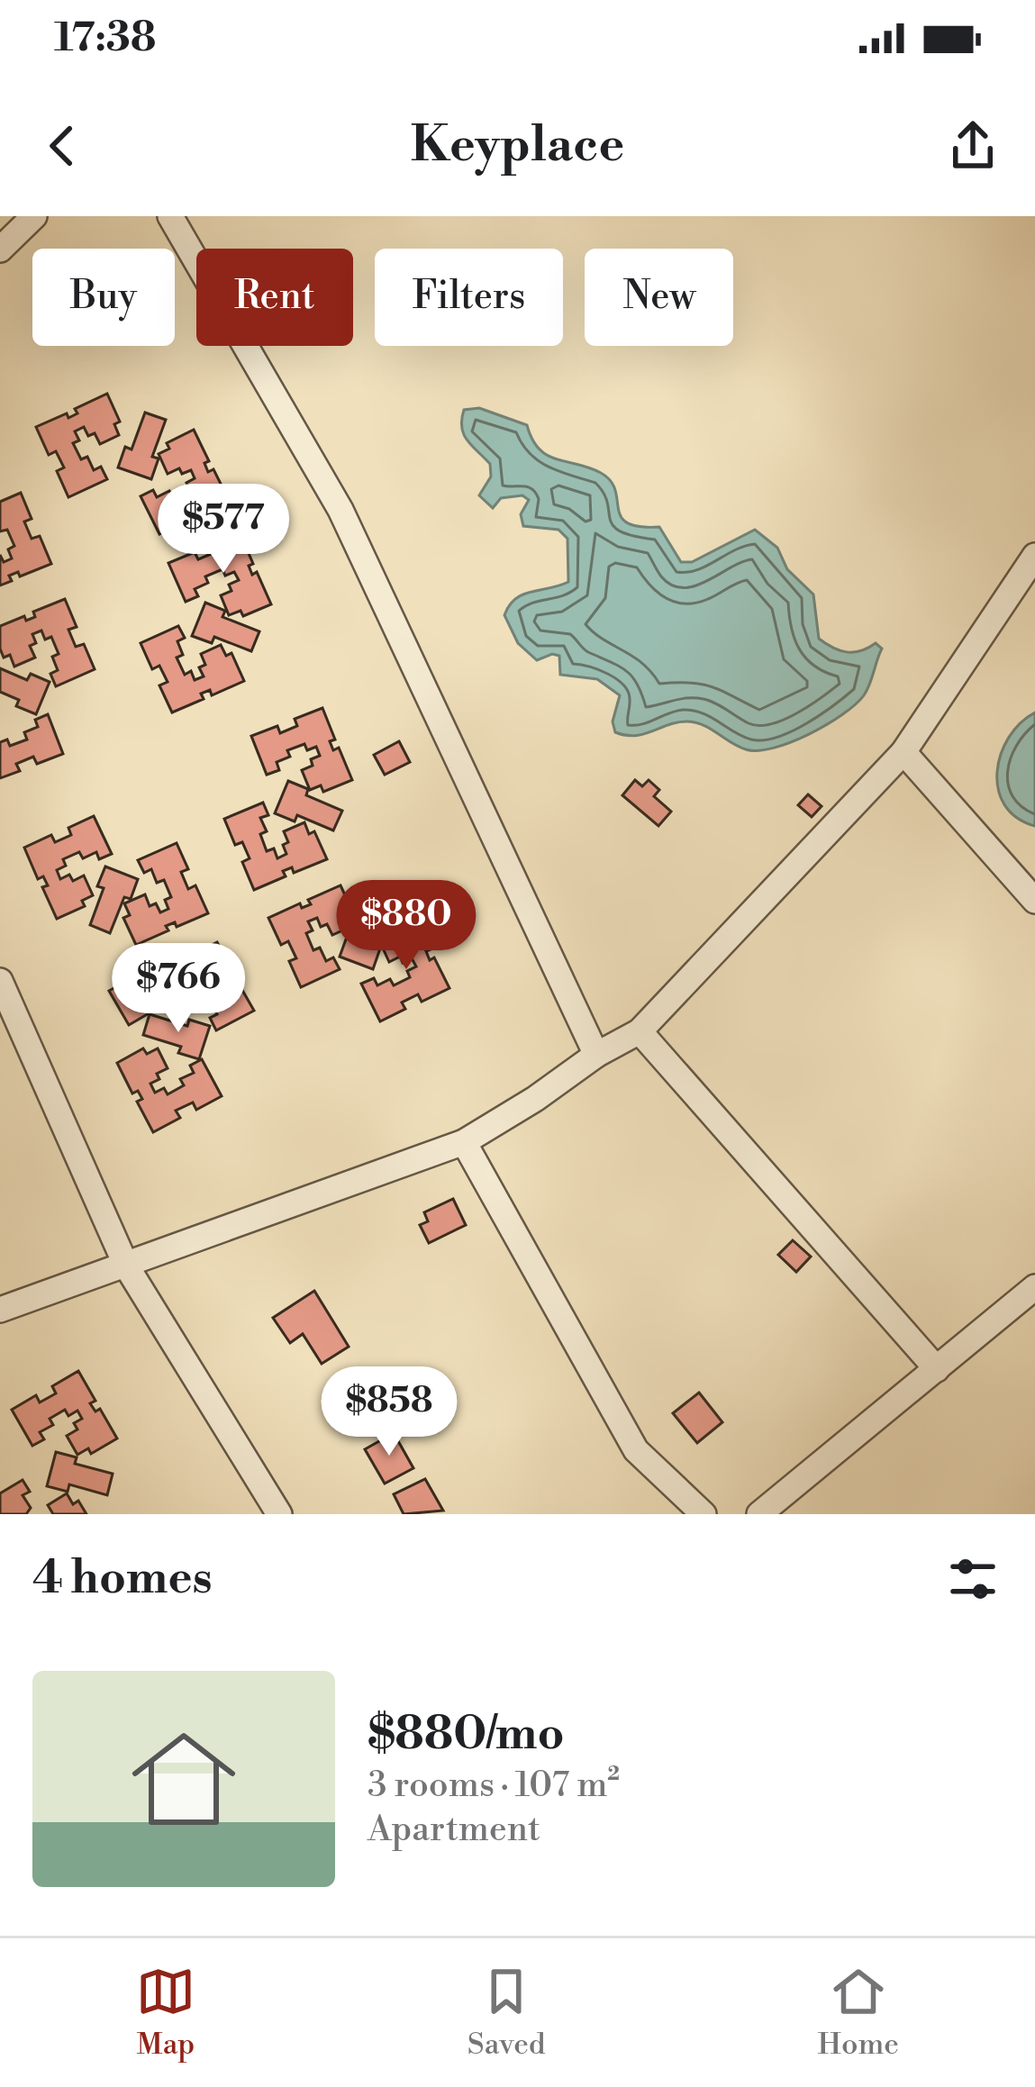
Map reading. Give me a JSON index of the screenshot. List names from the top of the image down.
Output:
{
  "page": {
    "status": "17:38",
    "header": "Keyplace",
    "chip": [
      "Buy",
      "Rent",
      "Filters",
      "New"
    ],
    "price": [
      "$577",
      "$880",
      "$766",
      "$858"
    ],
    "heading": "4 homes",
    "list": [
      {
        "name": "$880/mo",
        "note": "3 rooms · 107 m² · Apartment"
      }
    ],
    "tabs": ["Map", "Saved", "Home"]
  }
}
